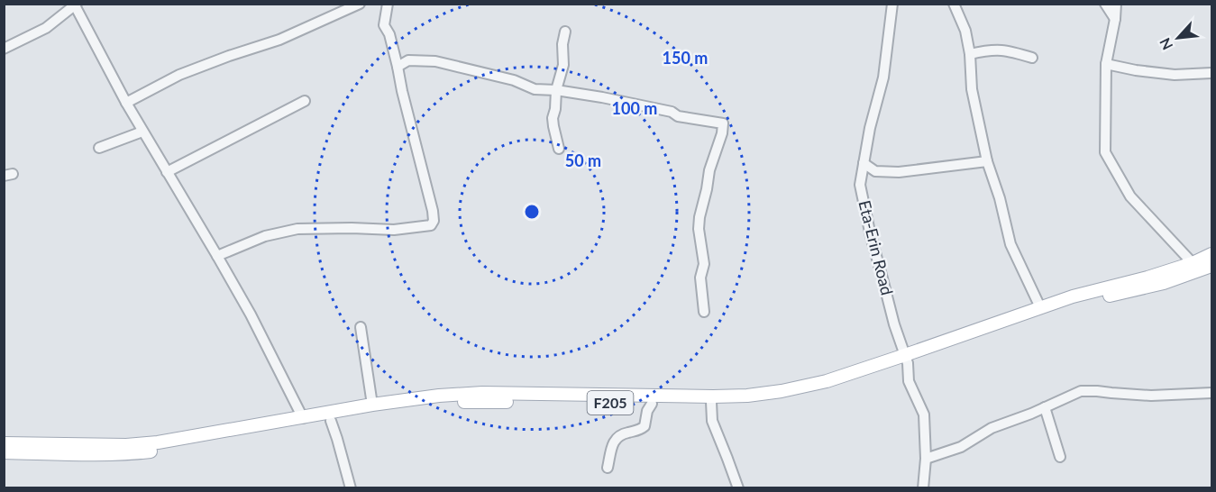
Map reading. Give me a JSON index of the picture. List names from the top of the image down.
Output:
{
  "streets": {
    "main road": ["F205"],
    "street": ["Eta-Erin Road"]
  },
  "crossings": [
    ["Eta-Erin Road", "F205"]
  ],
  "north": "bottom left",
  "rings": ["150 m", "100 m", "50 m"]
}
